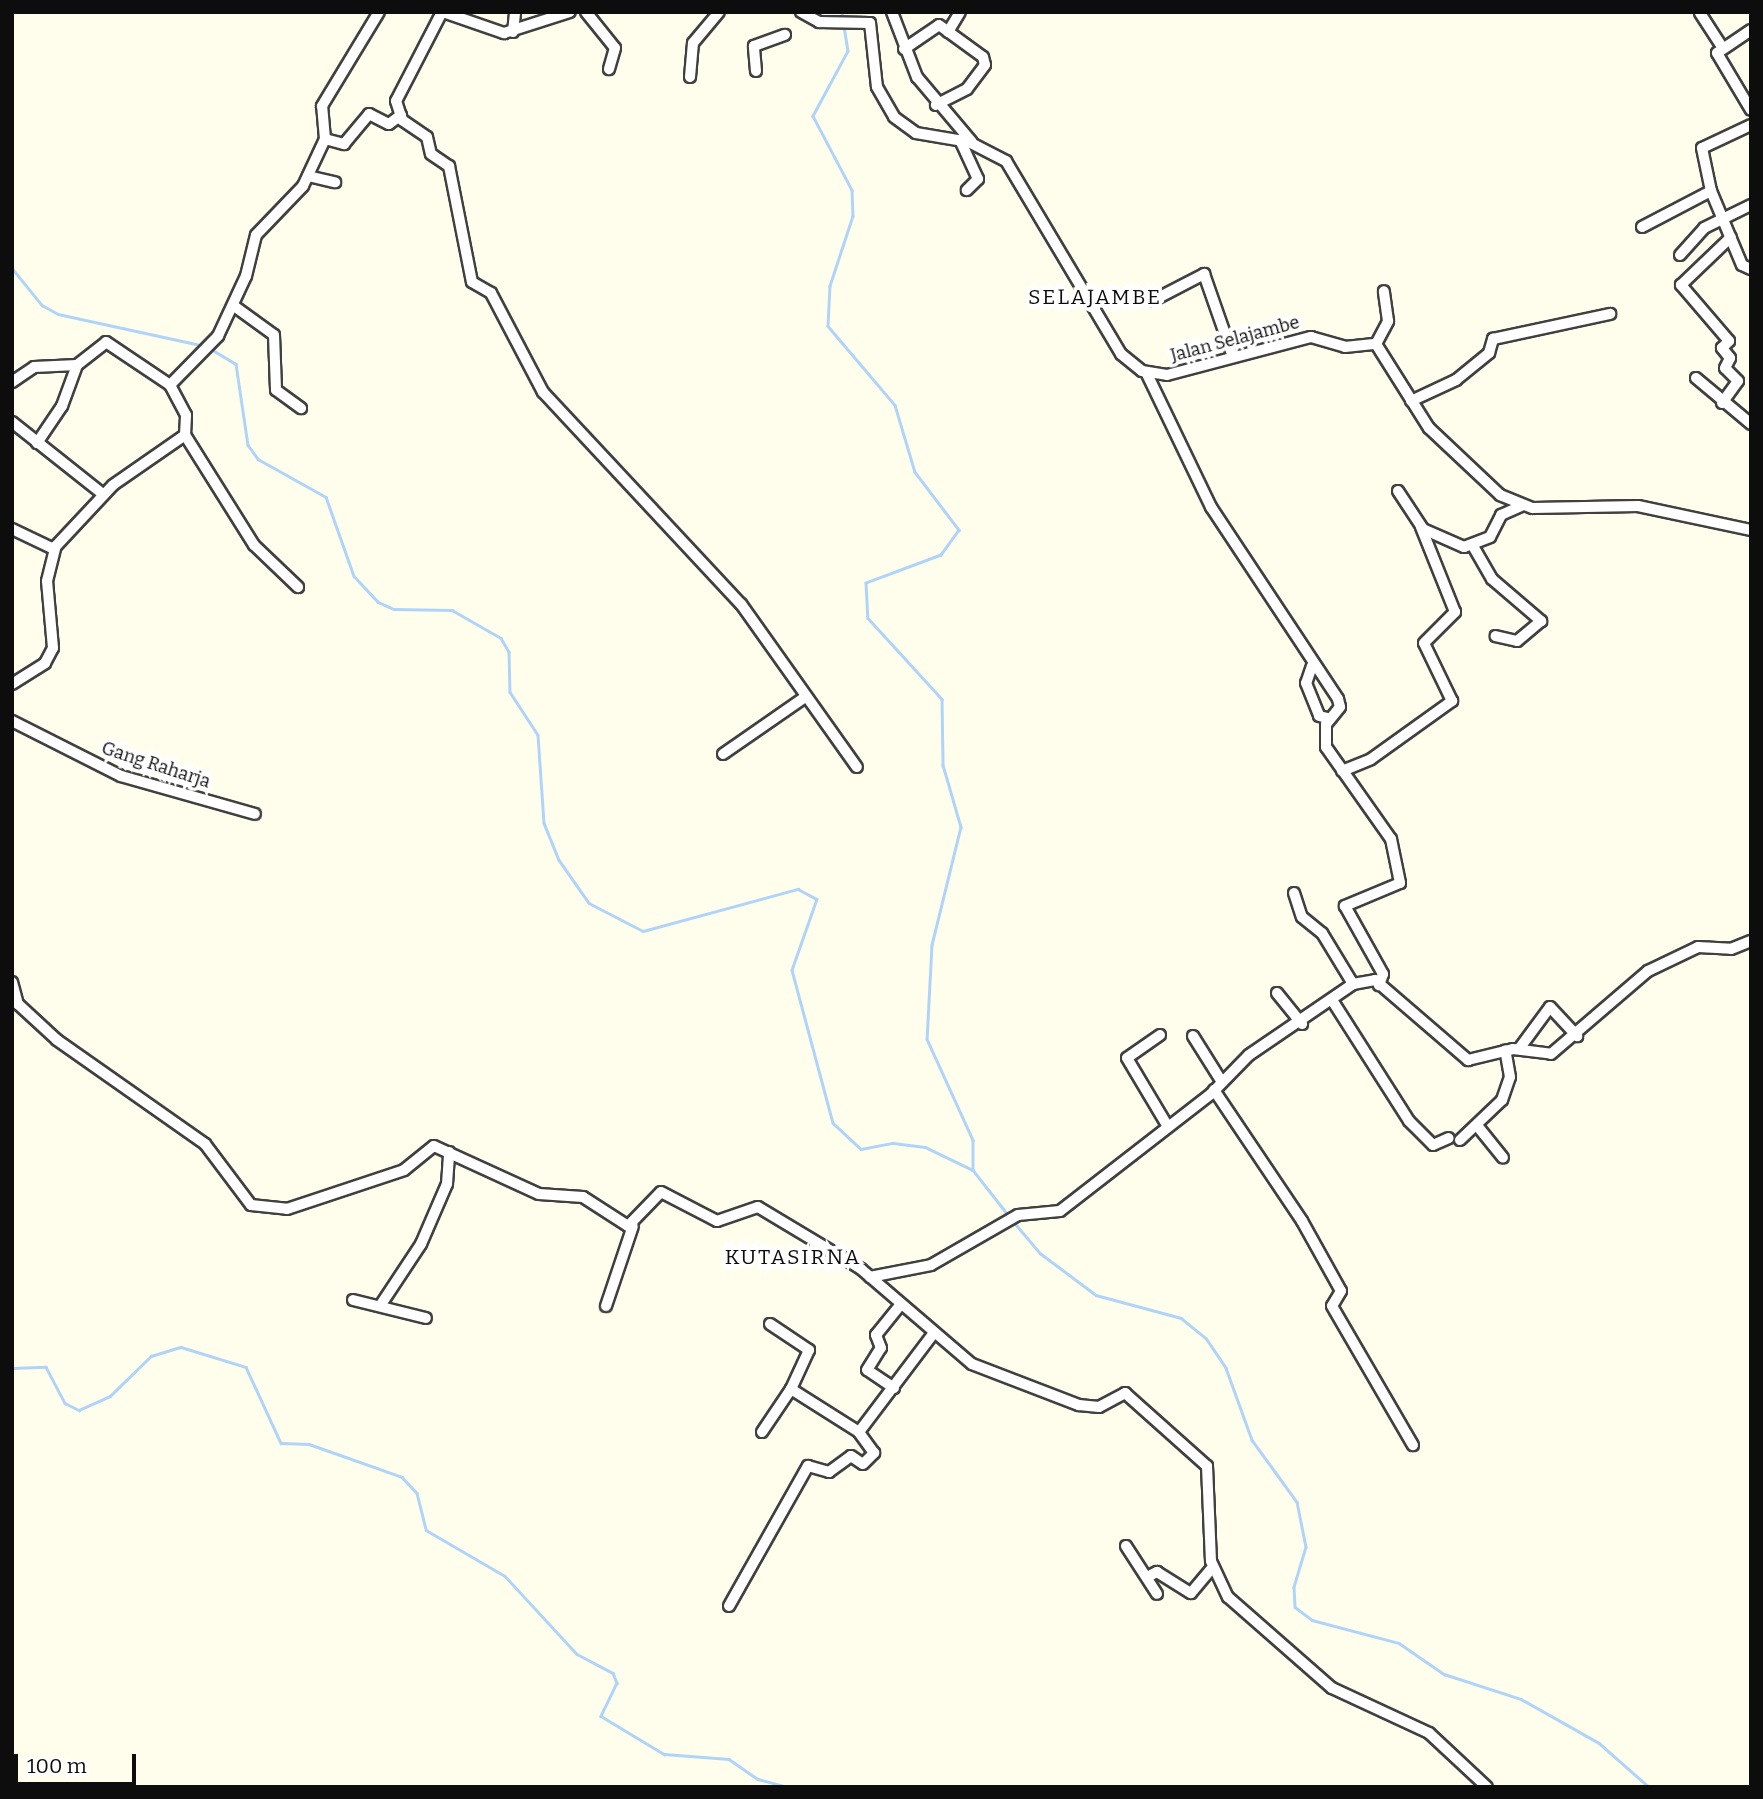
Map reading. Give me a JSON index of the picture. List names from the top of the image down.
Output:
{
  "streets": {
    "street": ["Jalan Selajambe", "Gang Raharja"]
  },
  "districts": ["SELAJAMBE", "KUTASIRNA"],
  "scale_bar": "100 m"
}
